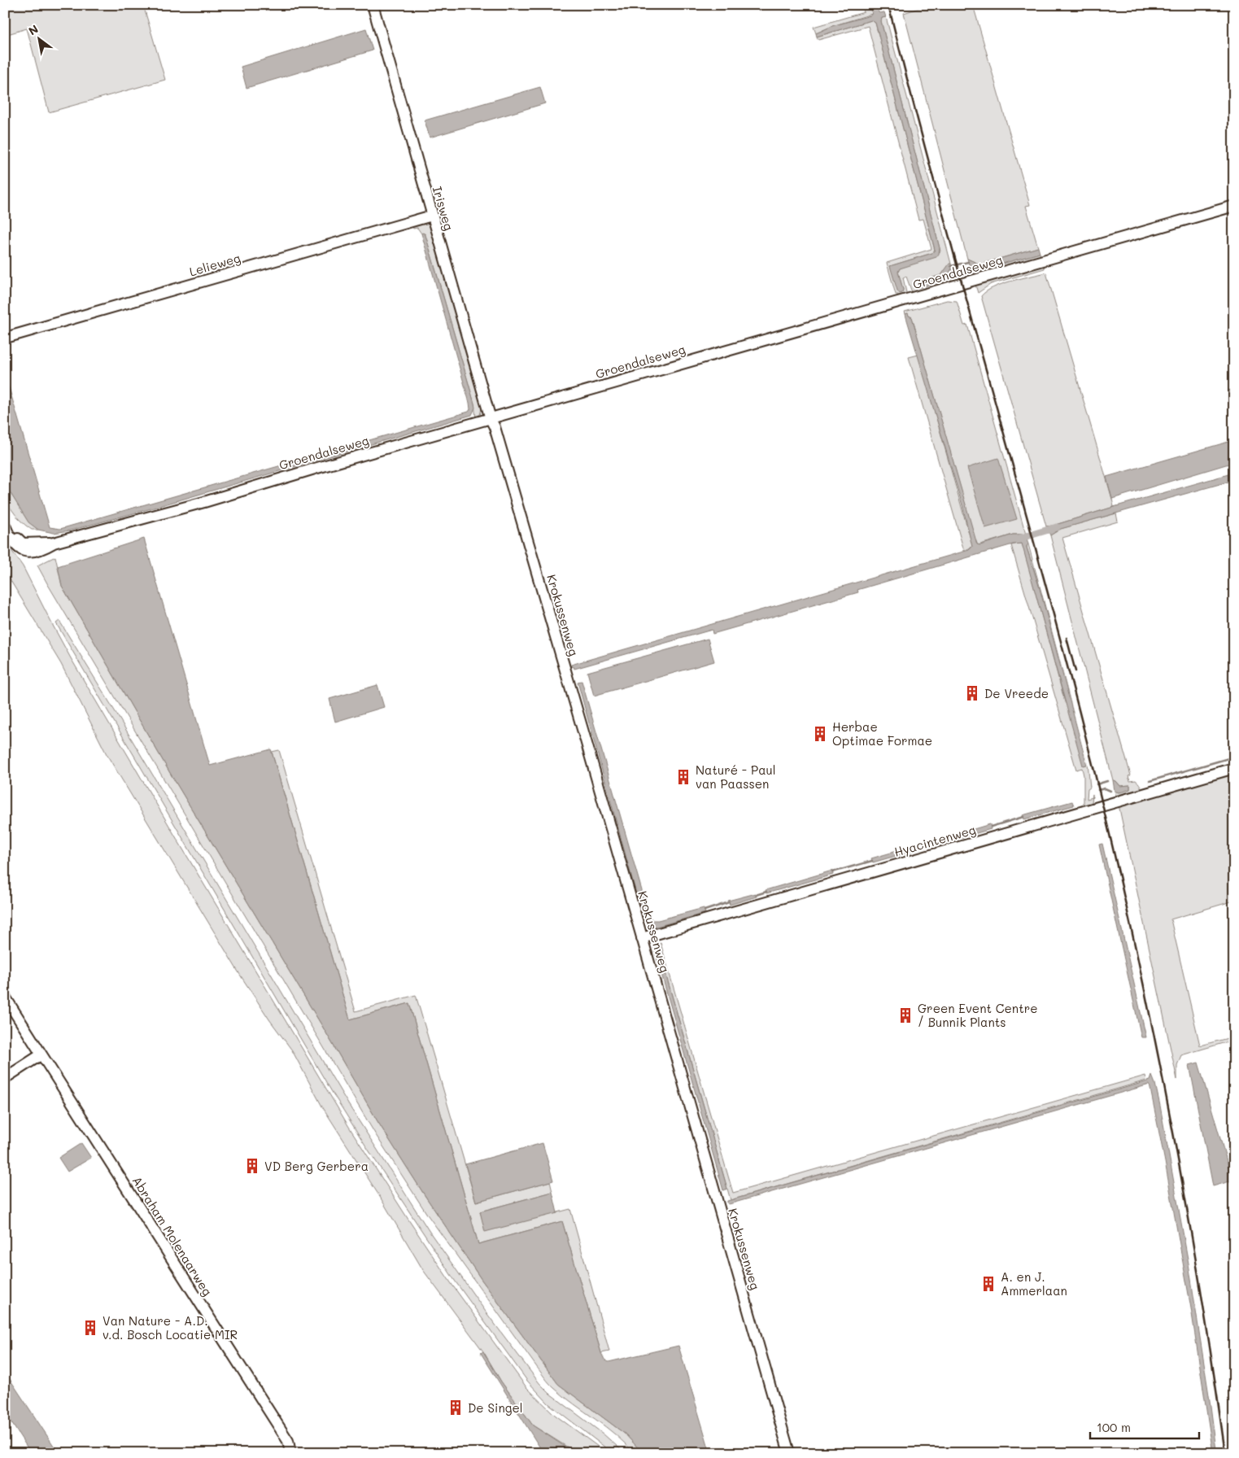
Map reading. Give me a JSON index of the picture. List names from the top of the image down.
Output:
{
  "streets": {
    "street": [
      "Irisweg",
      "Lelieweg",
      "Groendalseweg",
      "Krokussenweg",
      "Hyacintenweg",
      "Abraham Molenaarweg"
    ]
  },
  "crossings": [
    ["Irisweg", "Lelieweg"],
    ["Irisweg", "Groendalseweg"],
    ["Irisweg", "Krokussenweg"],
    ["Groendalseweg", "Krokussenweg"],
    ["Krokussenweg", "Hyacintenweg"]
  ],
  "places": {
    "building": [
      "De Vreede",
      "Herbae Optimae Formae",
      "Naturé - Paul van Paassen",
      "Green Event Centre / Bunnik Plants",
      "VD Berg Gerbera",
      "A. en J. Ammerlaan",
      "Van Nature - A.D. v.d. Bosch Locatie MIR",
      "De Singel"
    ]
  },
  "scale_bar": "100 m",
  "north": "top left"
}
